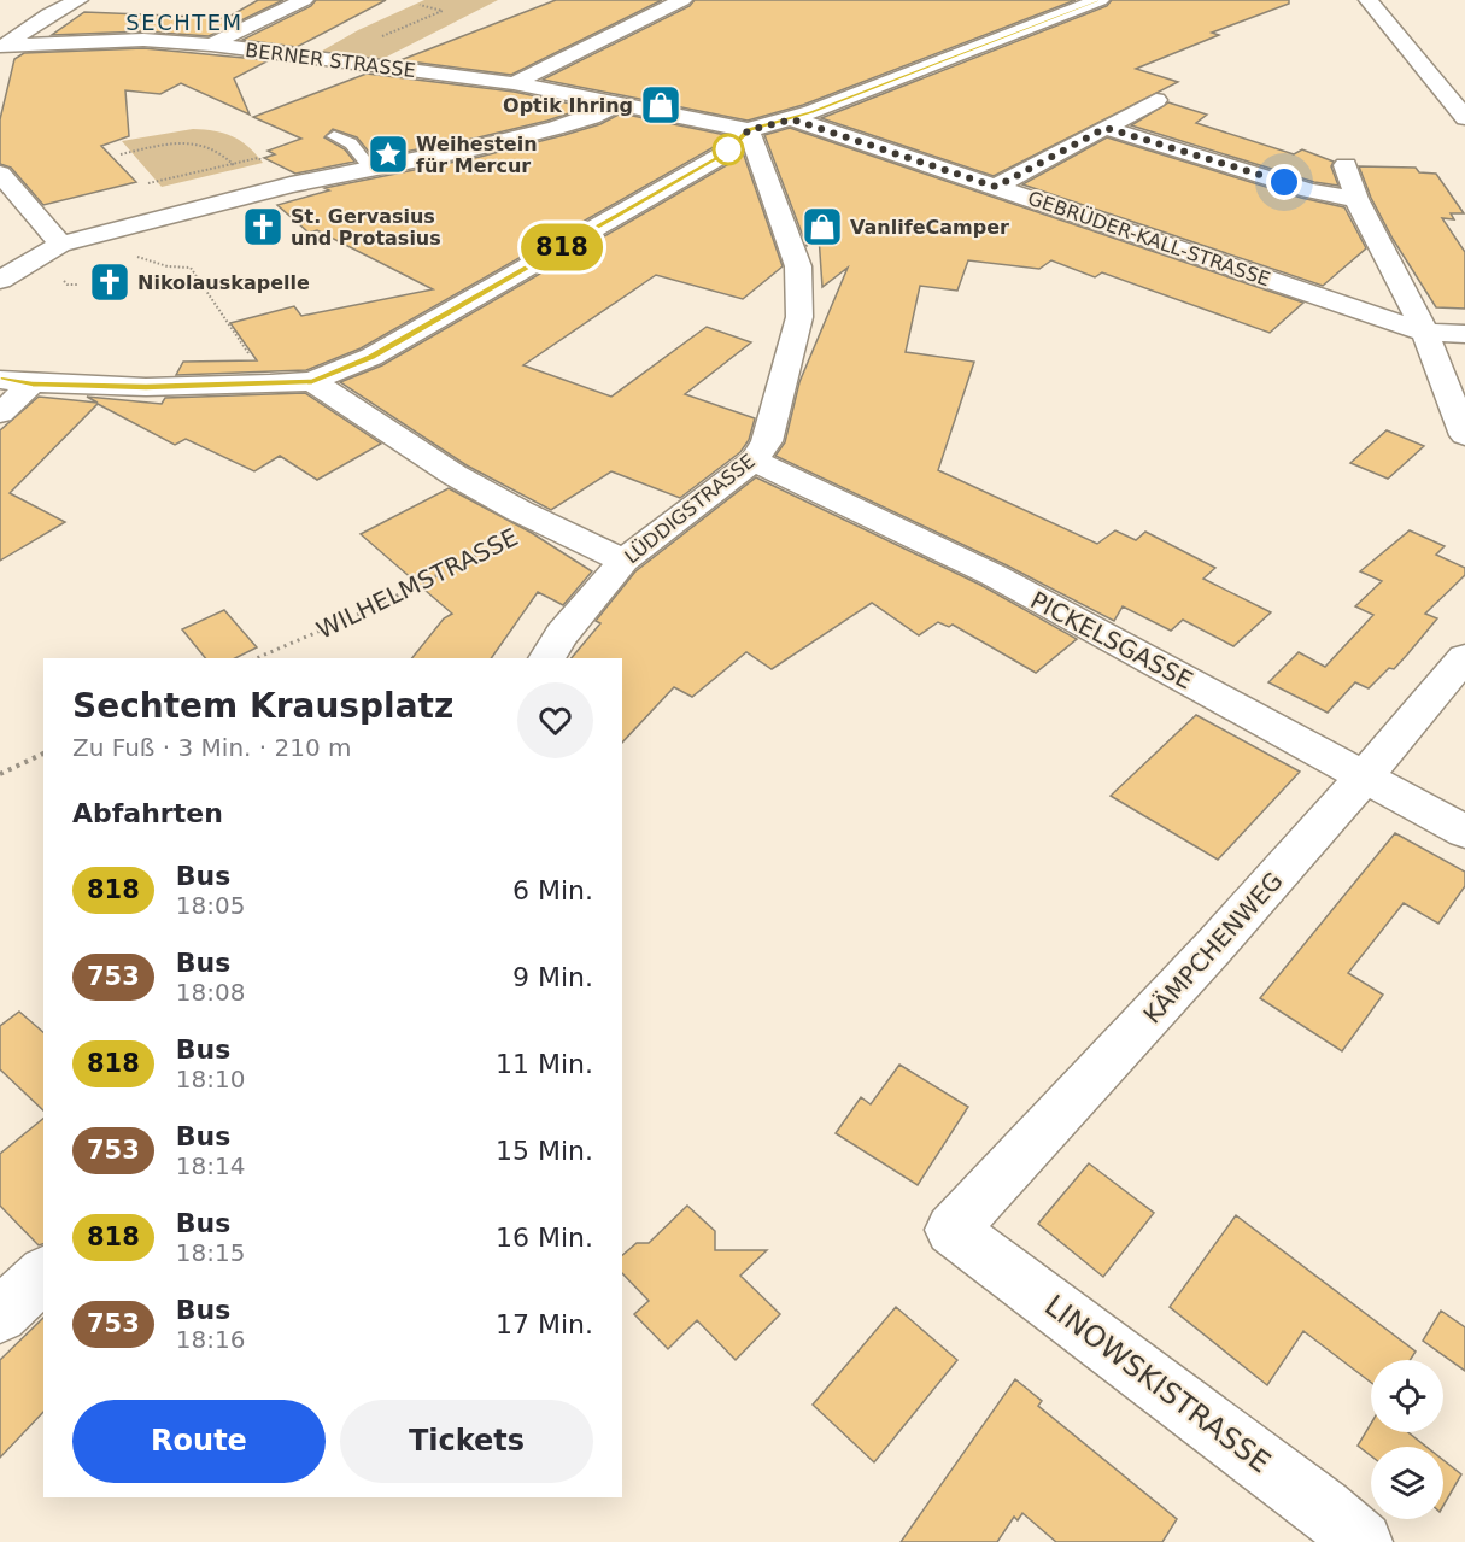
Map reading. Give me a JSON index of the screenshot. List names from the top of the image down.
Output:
{
  "streets": {
    "street": [
      "BERNER STRASSE",
      "GEBRÜDER-KALL-STRASSE",
      "LÜDDIGSTRASSE",
      "WILHELMSTRASSE",
      "PICKELSGASSE",
      "KÄMPCHENWEG",
      "LINOWSKISTRASSE"
    ]
  },
  "crossings": [
    ["BERNER STRASSE", "LÜDDIGSTRASSE"],
    ["LÜDDIGSTRASSE", "WILHELMSTRASSE"],
    ["LÜDDIGSTRASSE", "PICKELSGASSE"],
    ["PICKELSGASSE", "KÄMPCHENWEG"],
    ["KÄMPCHENWEG", "LINOWSKISTRASSE"]
  ],
  "districts": ["SECHTEM"],
  "places": {
    "shop": ["Optik Ihring", "VanlifeCamper"],
    "place": ["Weihestein für Mercur"],
    "church": ["St. Gervasius und Protasius", "Nikolauskapelle"]
  },
  "lines": ["bus line 818"],
  "page": {
    "on_map": "818",
    "heading": [
      ["Sechtem Krausplatz", "Zu Fuß · 3 Min. · 210 m"],
      "Abfahrten"
    ],
    "list": [
      {
        "mark": "818",
        "name": "Bus",
        "note": "18:05",
        "value": "6 Min."
      },
      {
        "mark": "753",
        "name": "Bus",
        "note": "18:08",
        "value": "9 Min."
      },
      {
        "mark": "818",
        "name": "Bus",
        "note": "18:10",
        "value": "11 Min."
      },
      {
        "mark": "753",
        "name": "Bus",
        "note": "18:14",
        "value": "15 Min."
      },
      {
        "mark": "818",
        "name": "Bus",
        "note": "18:15",
        "value": "16 Min."
      },
      {
        "mark": "753",
        "name": "Bus",
        "note": "18:16",
        "value": "17 Min."
      }
    ],
    "buttons": ["Route", "Tickets"]
  }
}
